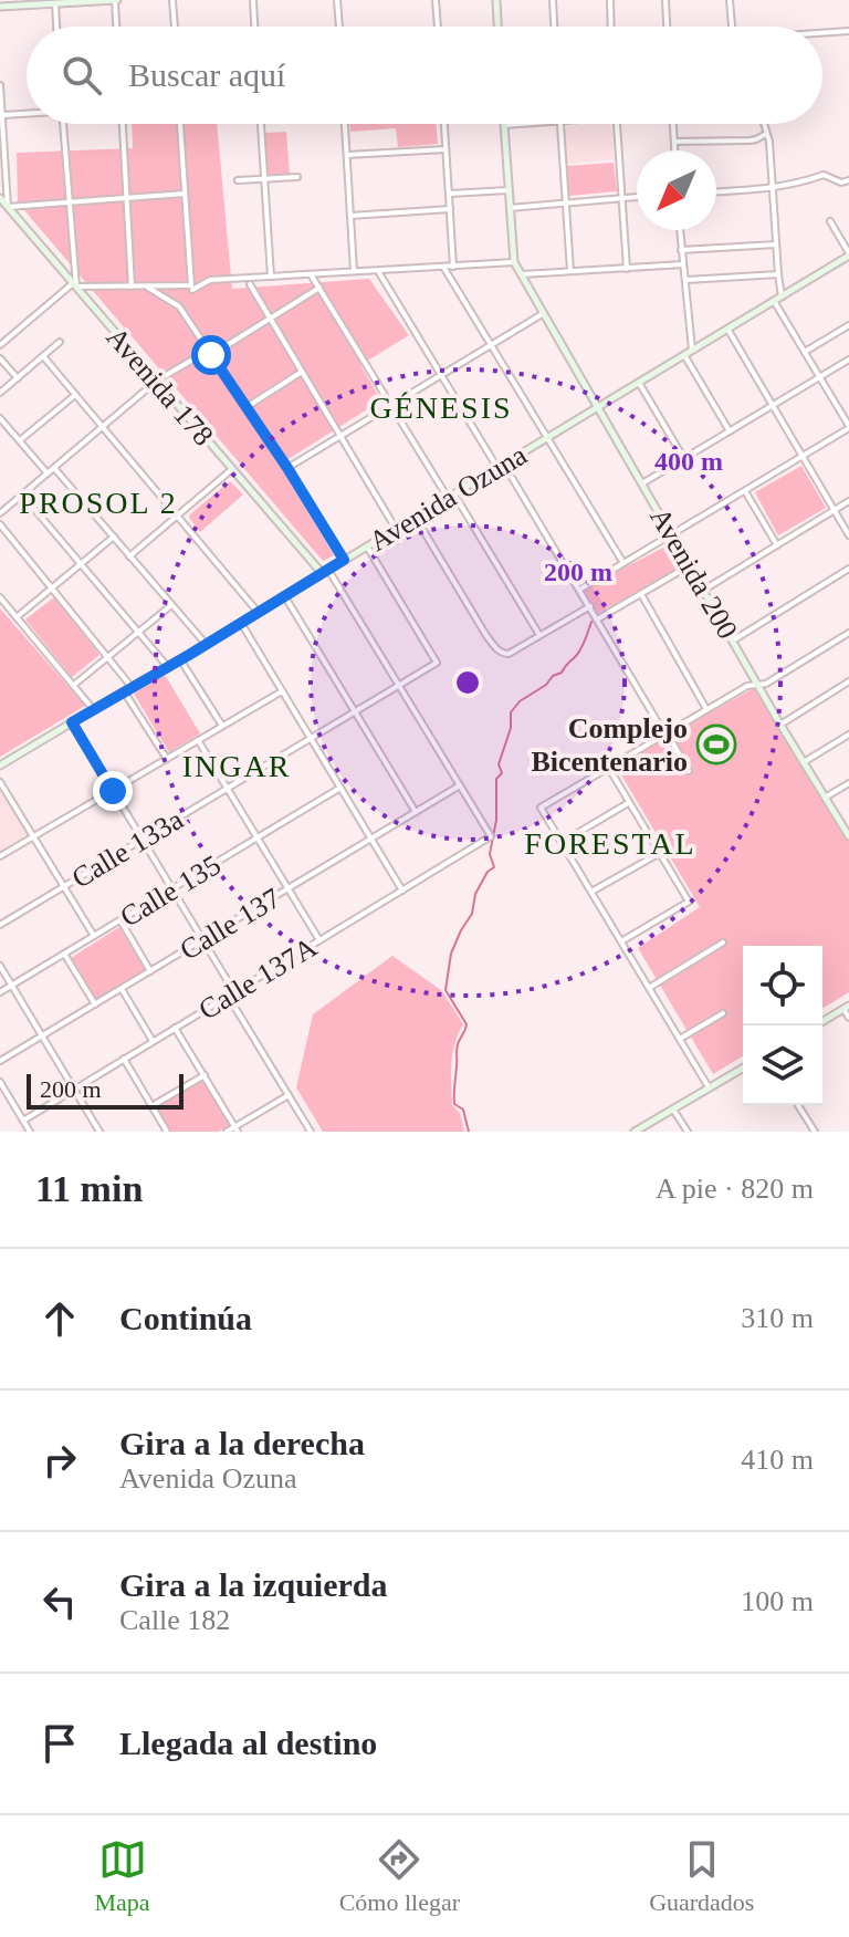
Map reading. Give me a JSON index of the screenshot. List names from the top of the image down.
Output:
{
  "streets": {
    "main road": ["Avenida 178", "Avenida Ozuna", "Avenida 200"],
    "street": [
      "Calle 133a",
      "Calle 135",
      "Calle 137",
      "Calle 137A"
    ]
  },
  "crossings": [
    ["Avenida 178", "Avenida Ozuna"],
    ["Avenida Ozuna", "Avenida 200"],
    ["Avenida Ozuna", "Calle 133a"],
    ["Calle 137", "Calle 137A"]
  ],
  "districts": [
    "GÉNESIS",
    "PROSOL 2",
    "INGAR",
    "FORESTAL"
  ],
  "places": {
    "sports": ["Complejo Bicentenario"]
  },
  "scale_bar": "200 m",
  "north": "bottom left",
  "page": {
    "search": "Buscar aquí",
    "scale": "200 m",
    "heading": ["11 min", "A pie · 820 m"],
    "list": [
      ["Continúa", "310 m"],
      ["Gira a la derecha", "Avenida Ozuna", "410 m"],
      ["Gira a la izquierda", "Calle 182", "100 m"],
      "Llegada al destino"
    ],
    "nav": ["Mapa", "Cómo llegar", "Guardados"]
  },
  "rings": ["400 m", "200 m"]
}
